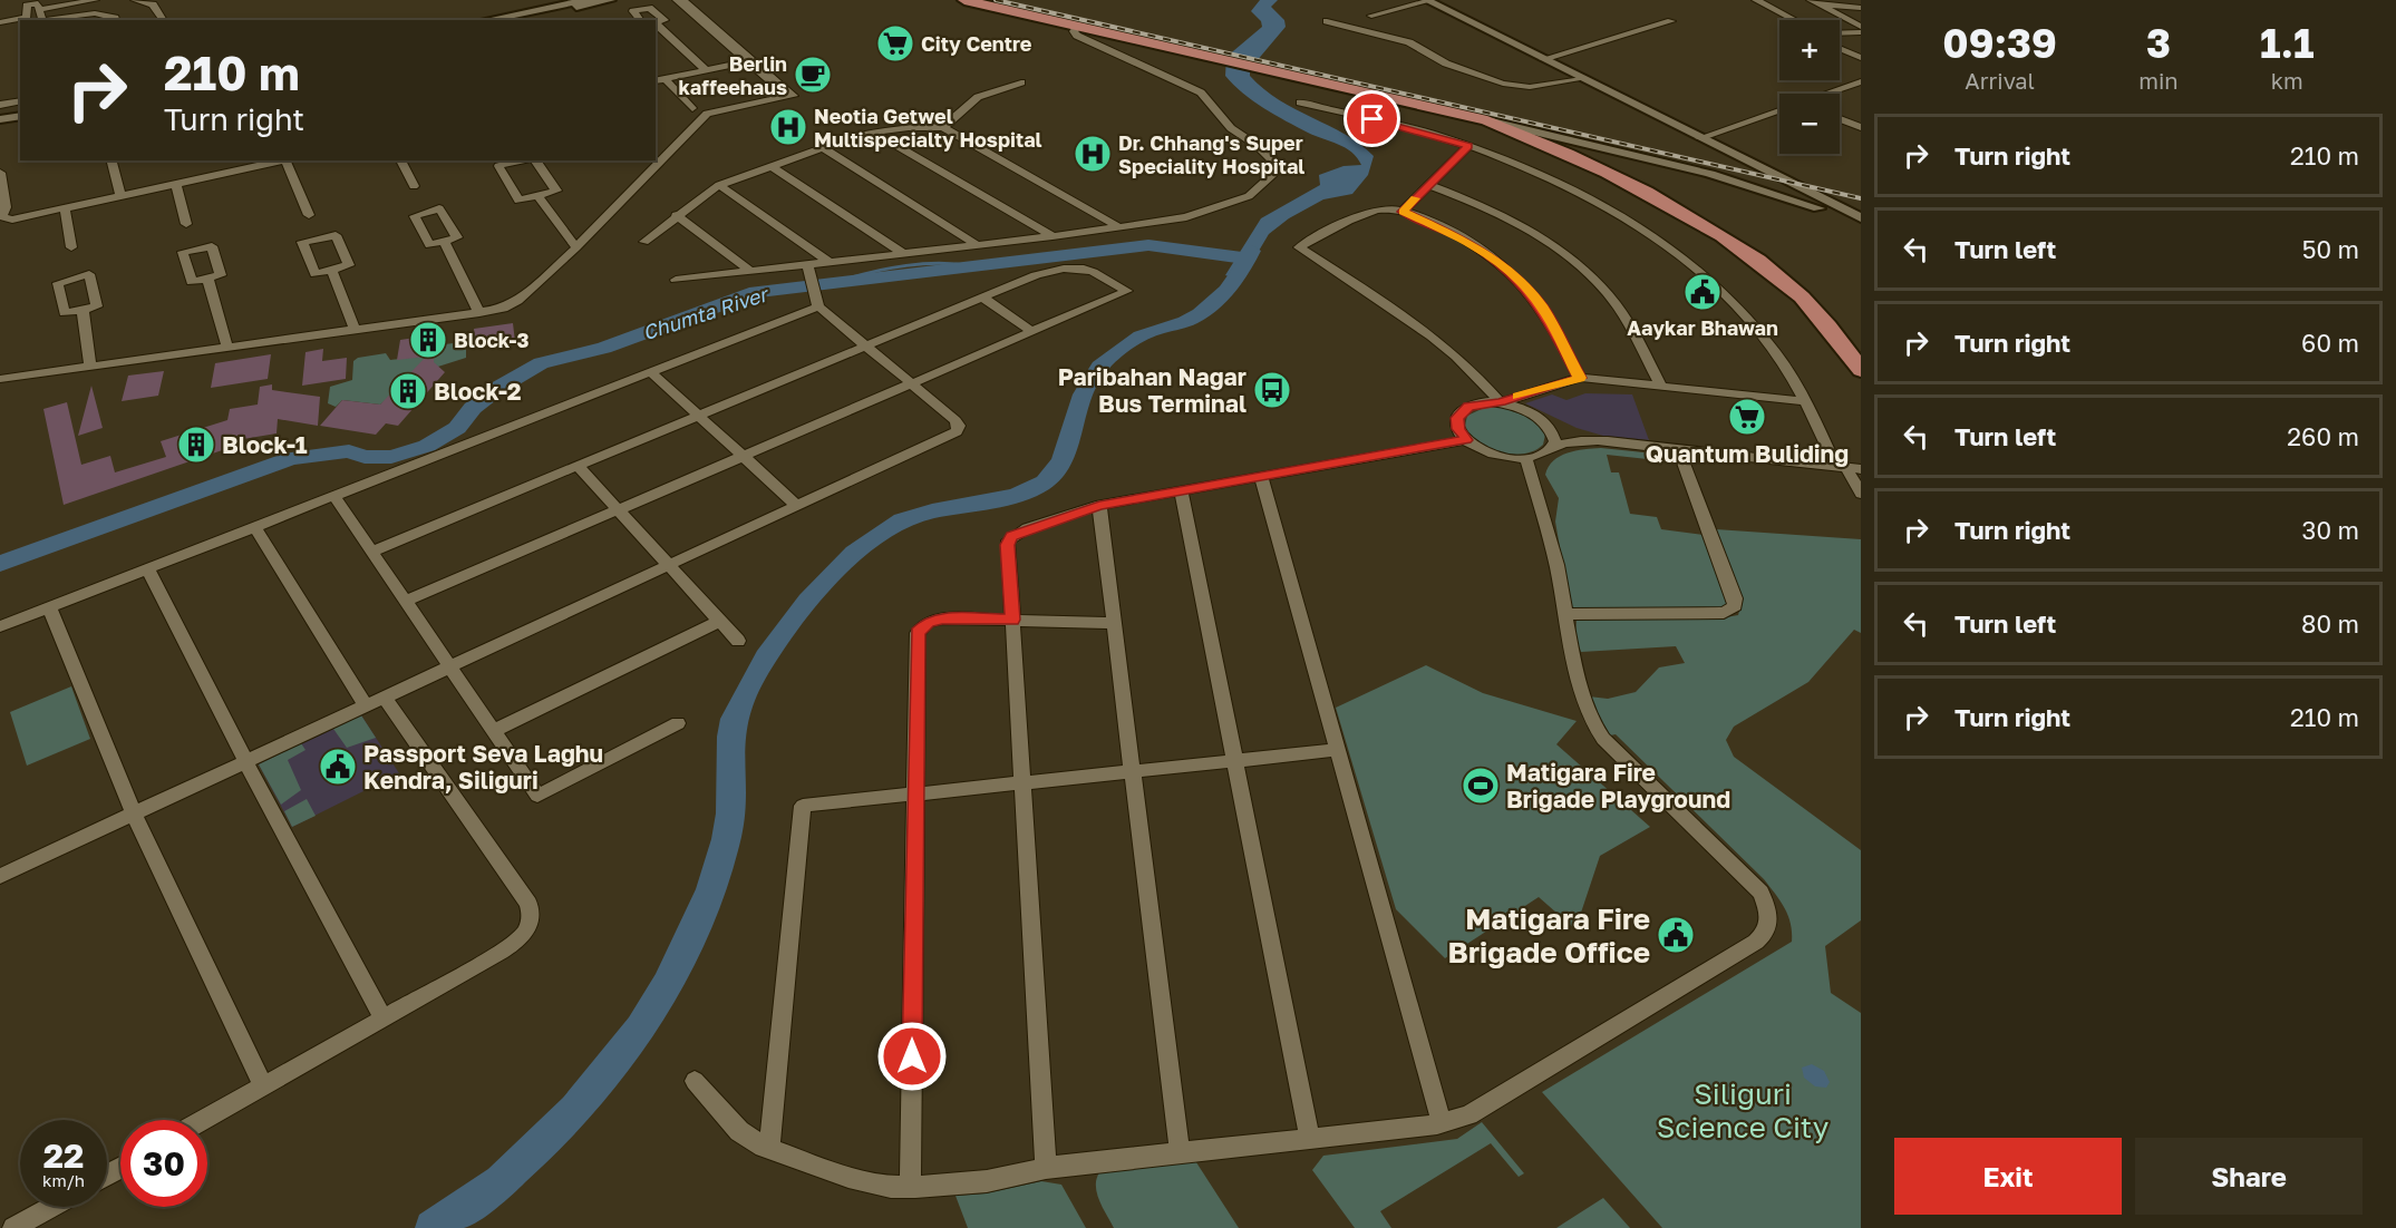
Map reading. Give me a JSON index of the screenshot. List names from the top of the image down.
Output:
{
  "water": ["Chumta River"],
  "parks": ["Siliguri Science City"],
  "places": {
    "supermarket": ["City Centre", "Quantum Buliding"],
    "cafe": ["Berlin kaffeehaus"],
    "hospital": ["Neotia Getwel Multispecialty Hospital", "Dr. Chhang's Super Speciality Hospital"],
    "public building": ["Aaykar Bhawan", "Passport Seva Laghu Kendra, Siliguri", "Matigara Fire Brigade Office"],
    "building": ["Block-3", "Block-2", "Block-1"],
    "bus stop": ["Paribahan Nagar Bus Terminal"],
    "sports": ["Matigara Fire Brigade Playground"]
  },
  "page": {
    "eta": [
      "09:39",
      "Arrival",
      "3",
      "min",
      "1.1",
      "km"
    ],
    "map_buttons": ["+", "−"],
    "turn": ["210 m", "Turn right"],
    "list": [
      {
        "name": "Turn right",
        "value": "210 m"
      },
      {
        "name": "Turn left",
        "value": "50 m"
      },
      {
        "name": "Turn right",
        "value": "60 m"
      },
      {
        "name": "Turn left",
        "value": "260 m"
      },
      {
        "name": "Turn right",
        "value": "30 m"
      },
      {
        "name": "Turn left",
        "value": "80 m"
      },
      {
        "name": "Turn right",
        "value": "210 m"
      }
    ],
    "speed": "22 km/h",
    "limit": "30",
    "buttons": ["Exit", "Share"]
  }
}
